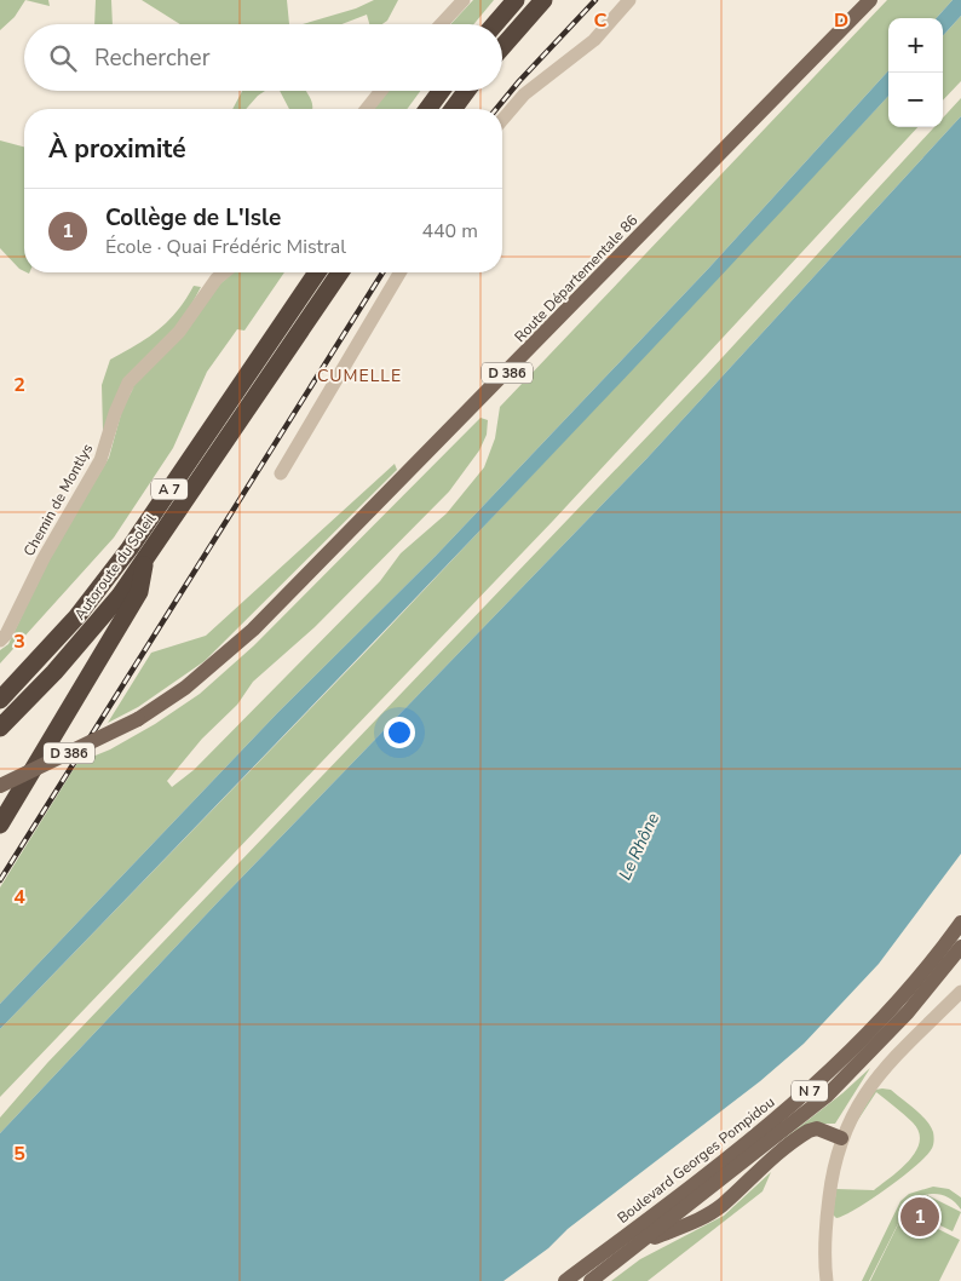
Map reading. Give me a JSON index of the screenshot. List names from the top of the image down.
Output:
{
  "streets": {
    "highway": ["A 7", "Autoroute du Soleil"],
    "main road": [
      "Route Départementale 86",
      "D 386",
      "N 7",
      "Boulevard Georges Pompidou"
    ],
    "street": ["Chemin de Montlys"]
  },
  "districts": ["CUMELLE"],
  "water": ["Le Rhône"],
  "page": {
    "map_buttons": ["+", "−"],
    "search": "Rechercher",
    "heading": "À proximité",
    "list": [
      {
        "mark": "1",
        "name": "Collège de L'Isle",
        "note": "École · Quai Frédéric Mistral",
        "value": "440 m"
      }
    ],
    "pins": "1"
  },
  "grid": {
    "columns": ["C", "D"],
    "rows": [
      "2",
      "3",
      "4",
      "5"
    ]
  }
}
